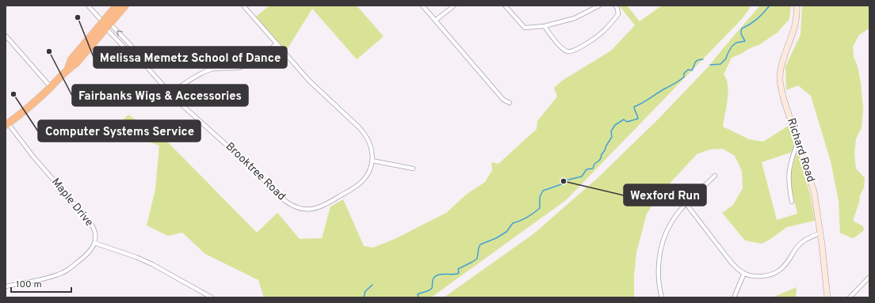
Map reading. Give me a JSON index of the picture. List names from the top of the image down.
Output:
{
  "streets": {
    "street": ["Richard Road", "Brooktree Road", "Maple Drive"]
  },
  "places": [
    "Melissa Memetz School of Dance",
    "Fairbanks Wigs & Accessories",
    "Computer Systems Service",
    "Wexford Run"
  ],
  "scale_bar": "100 m"
}
